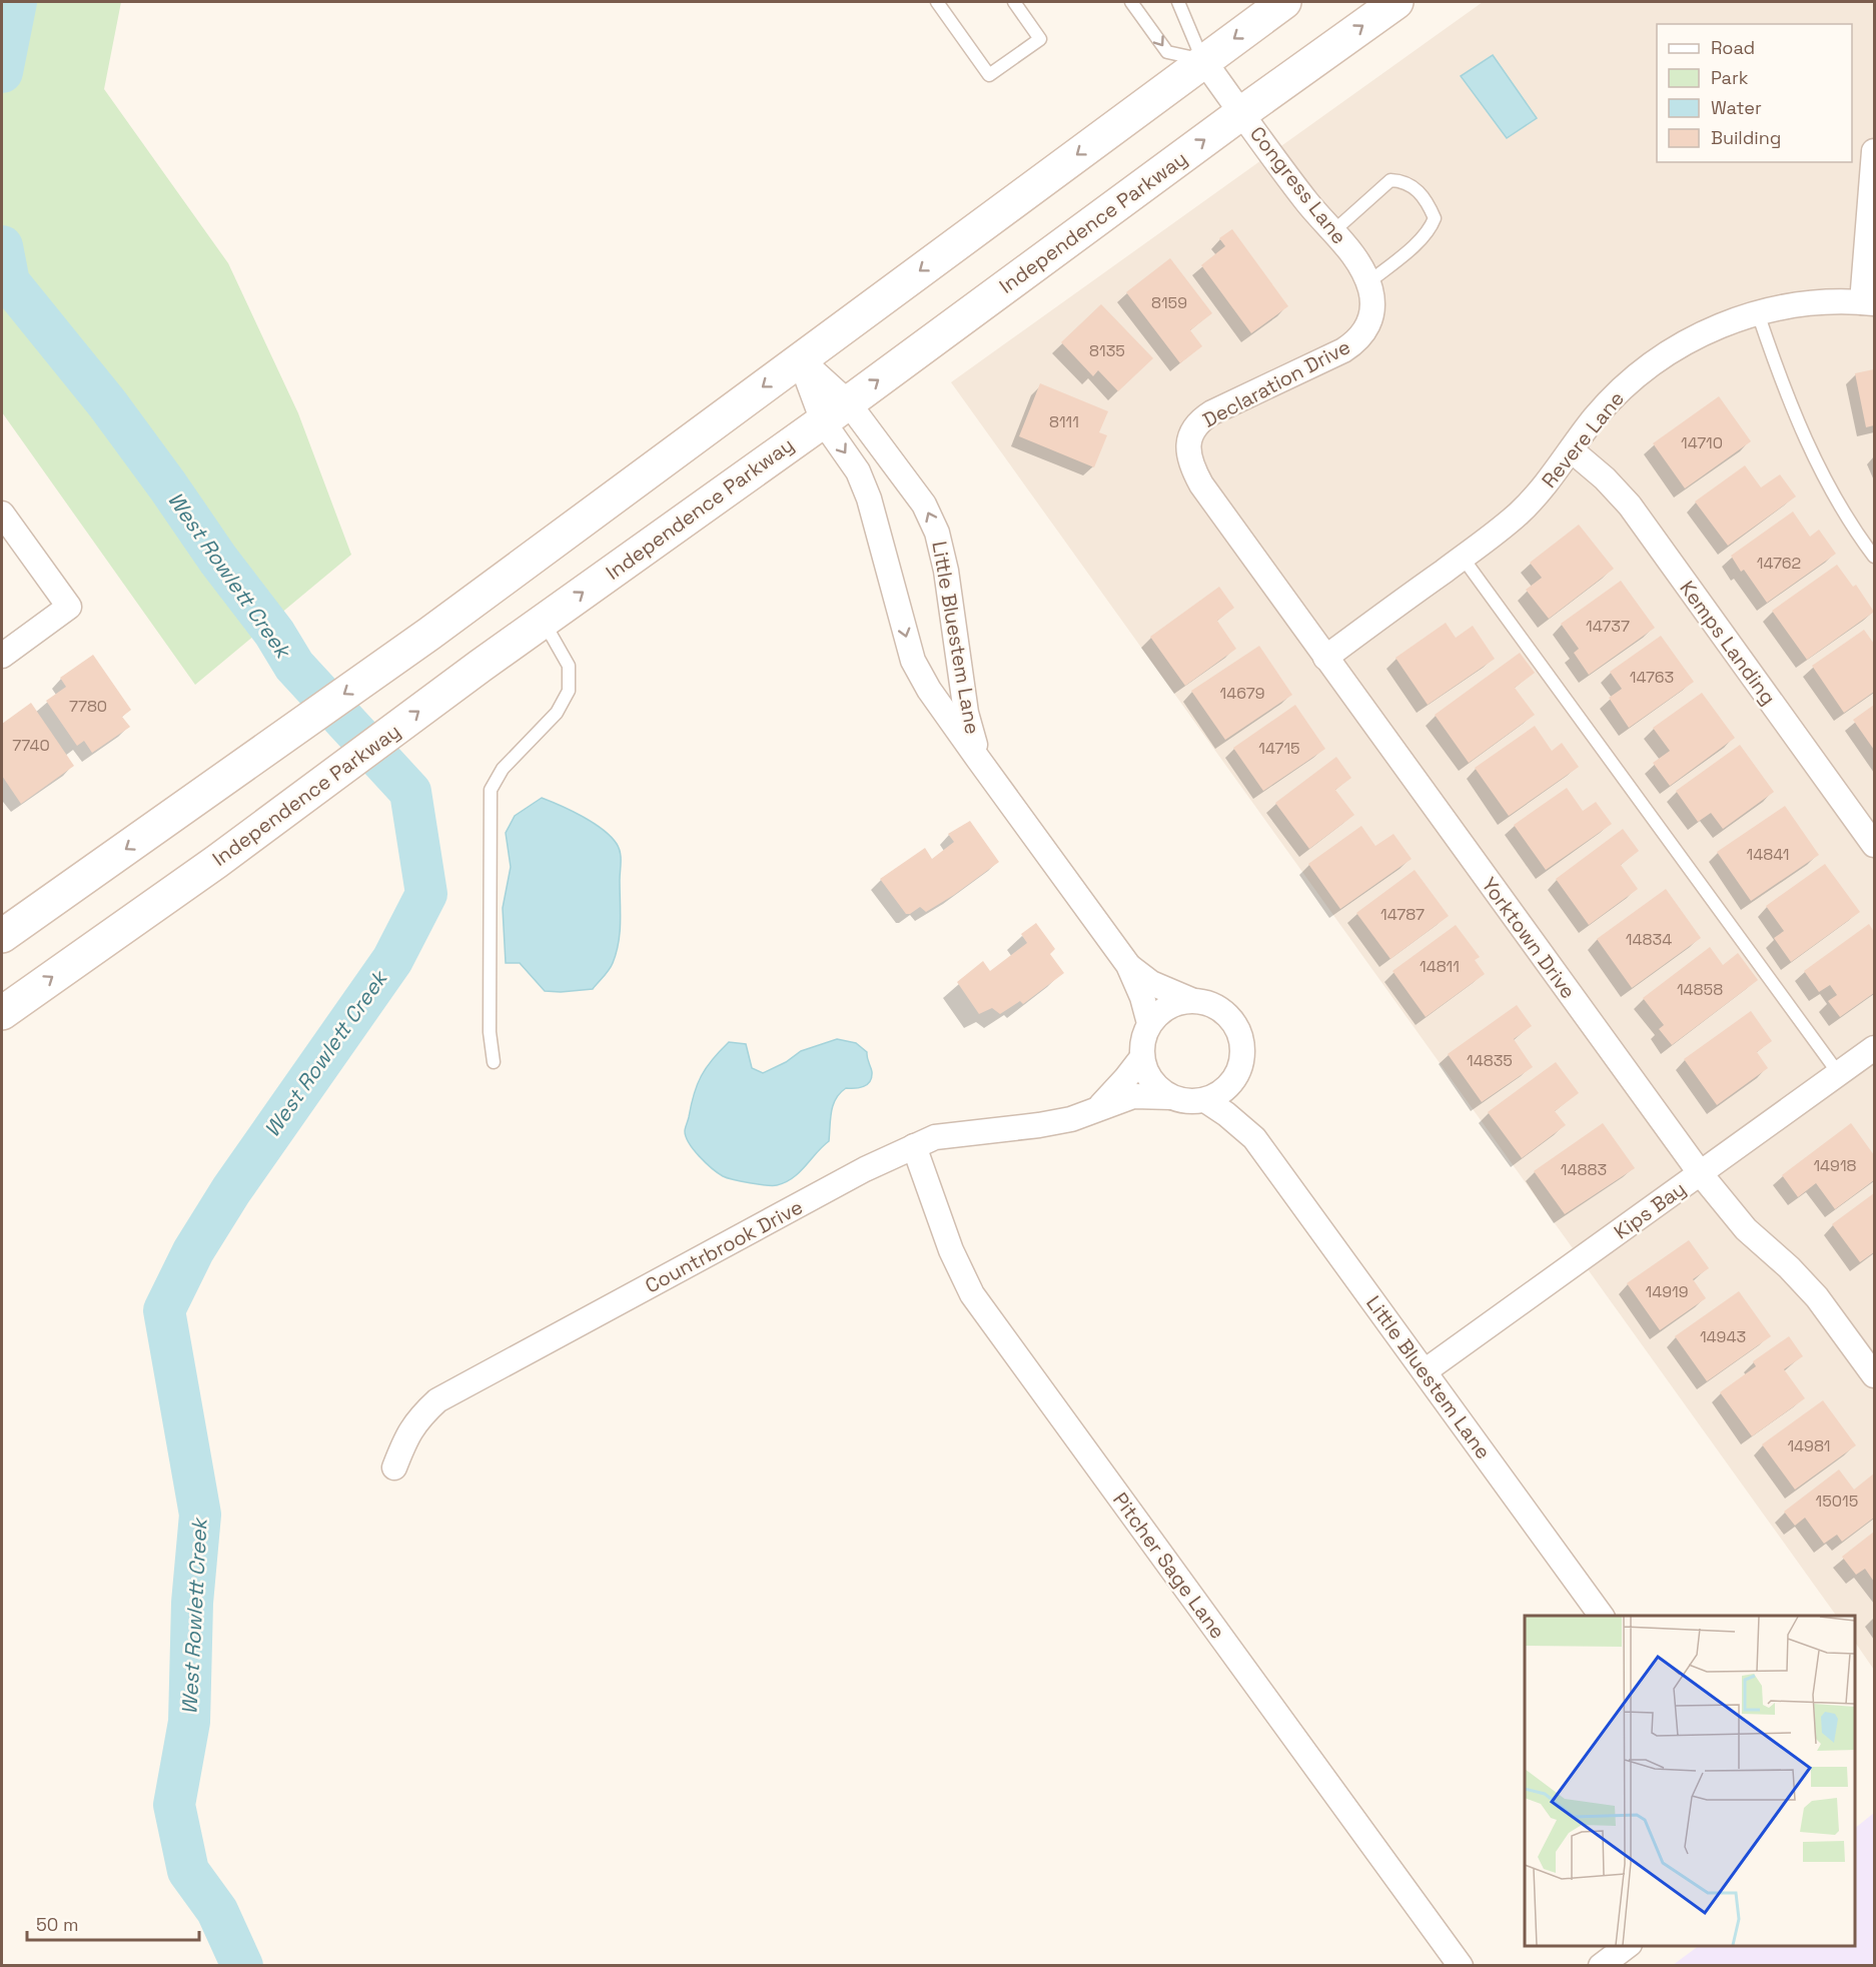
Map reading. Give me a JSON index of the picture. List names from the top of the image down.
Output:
{
  "streets": {
    "main road": ["Independence Parkway"],
    "street": [
      "Congress Lane",
      "Declaration Drive",
      "Revere Lane",
      "Little Bluestem Lane",
      "Kemps Landing",
      "Yorktown Drive",
      "Kips Bay",
      "Countrbrook Drive",
      "Pitcher Sage Lane"
    ]
  },
  "crossings": [
    ["Congress Lane", "Independence Parkway"],
    ["Congress Lane", "Declaration Drive"],
    ["Independence Parkway", "Little Bluestem Lane"],
    ["Declaration Drive", "Yorktown Drive"],
    ["Revere Lane", "Kemps Landing"],
    ["Revere Lane", "Yorktown Drive"],
    ["Little Bluestem Lane", "Kips Bay"],
    ["Little Bluestem Lane", "Countrbrook Drive"],
    ["Yorktown Drive", "Kips Bay"],
    ["Countrbrook Drive", "Pitcher Sage Lane"]
  ],
  "water": ["West Rowlett Creek"],
  "house_numbers": [
    "8159",
    "8135",
    "8111",
    "14710",
    "14762",
    "14737",
    "14763",
    "14679",
    "7780",
    "7740",
    "14715",
    "14841",
    "14787",
    "14834",
    "14811",
    "14858",
    "14835",
    "14918",
    "14883",
    "14919",
    "14943",
    "14981",
    "15015"
  ],
  "legend": [
    "Road",
    "Park",
    "Water",
    "Building"
  ],
  "scale_bar": "50 m"
}
